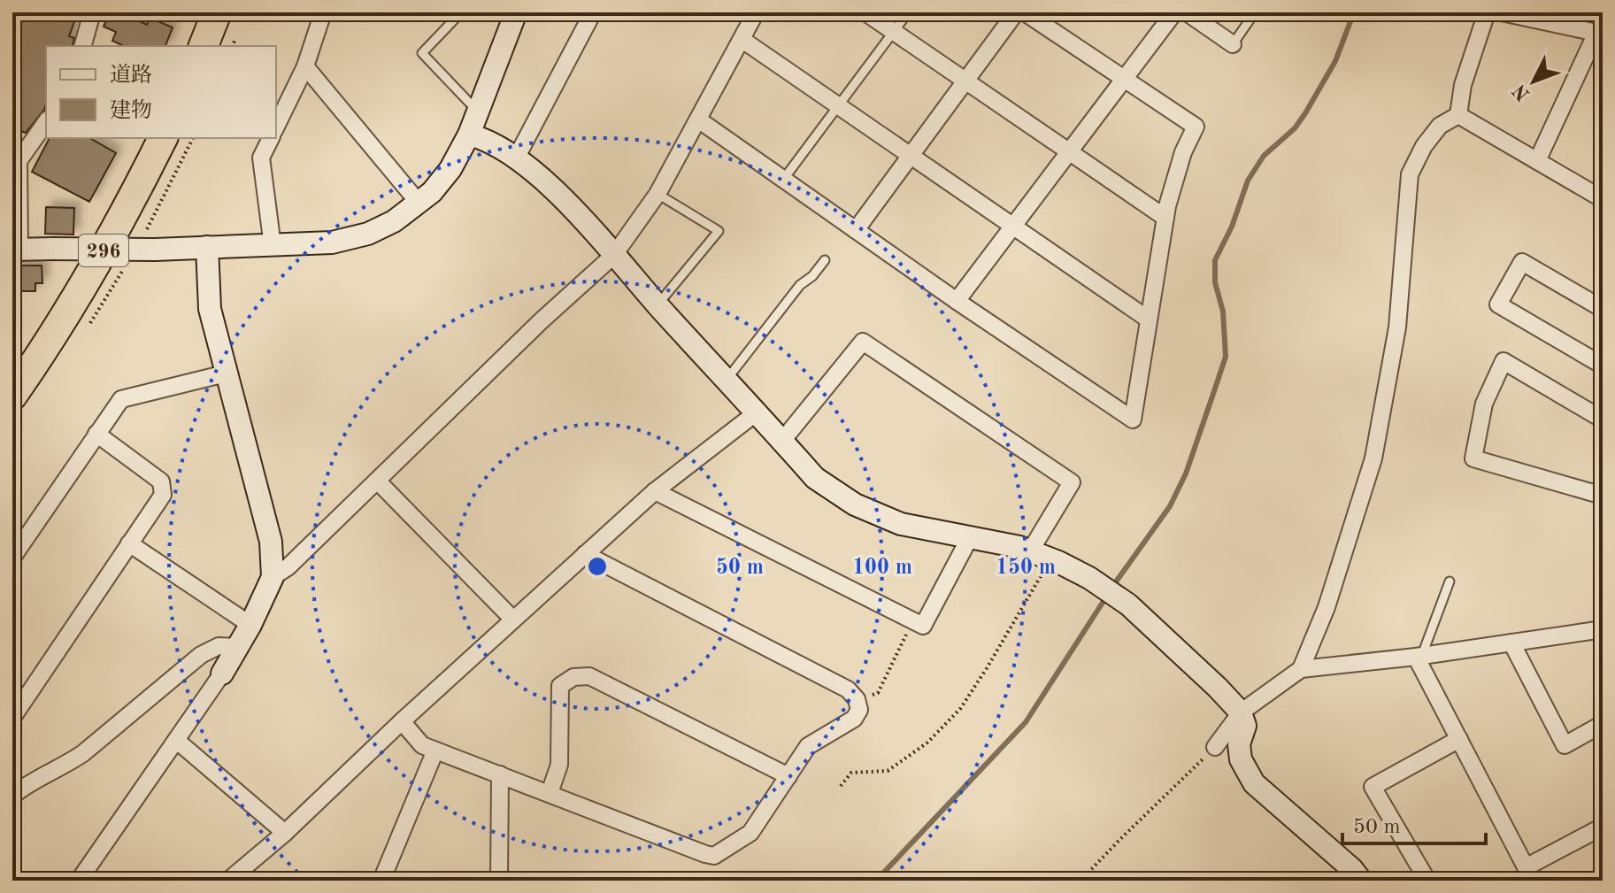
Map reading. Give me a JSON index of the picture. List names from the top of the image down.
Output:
{
  "streets": {
    "highway": ["296"]
  },
  "legend": ["道路", "建物"],
  "scale_bar": "50 m",
  "north": "bottom left",
  "rings": ["50 m", "100 m", "150 m"]
}
